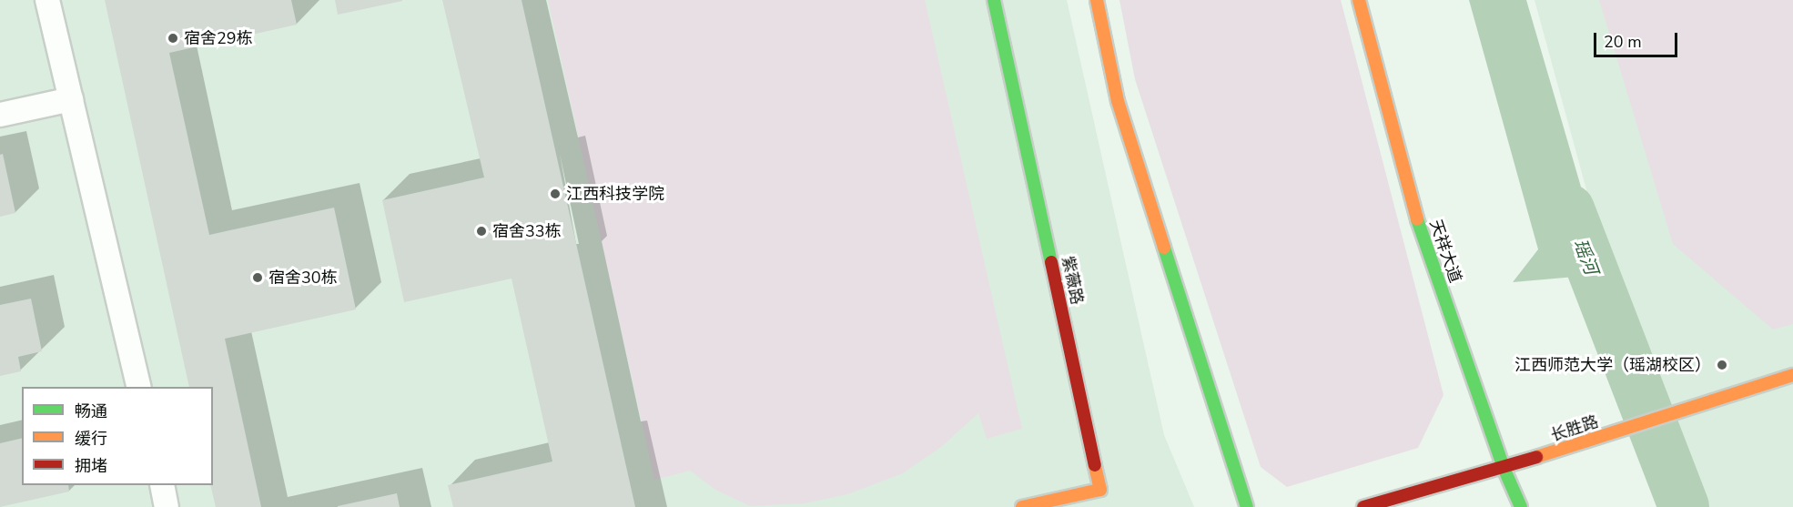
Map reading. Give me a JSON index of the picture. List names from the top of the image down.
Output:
{
  "streets": {
    "main road": ["天祥大道", "紫薇路", "长胜路"]
  },
  "crossings": [
    ["天祥大道", "长胜路"]
  ],
  "water": ["瑶河"],
  "places": [
    "宿舍29栋",
    "江西科技学院",
    "宿舍33栋",
    "宿舍30栋",
    "江西师范大学（瑶湖校区）"
  ],
  "legend": ["畅通", "缓行", "拥堵"],
  "scale_bar": "20 m"
}
